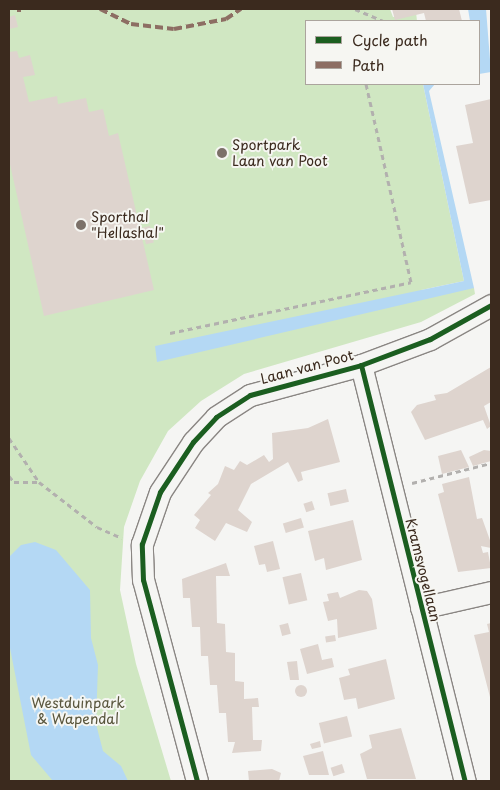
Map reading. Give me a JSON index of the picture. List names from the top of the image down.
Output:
{
  "streets": {
    "street": ["Laan van Poot", "Kramsvogellaan"]
  },
  "crossings": [
    ["Laan van Poot", "Kramsvogellaan"]
  ],
  "parks": ["Westduinpark & Wapendal"],
  "places": ["Sportpark Laan van Poot", "Sporthal \"Hellashal\""],
  "legend": ["Cycle path", "Path"]
}
